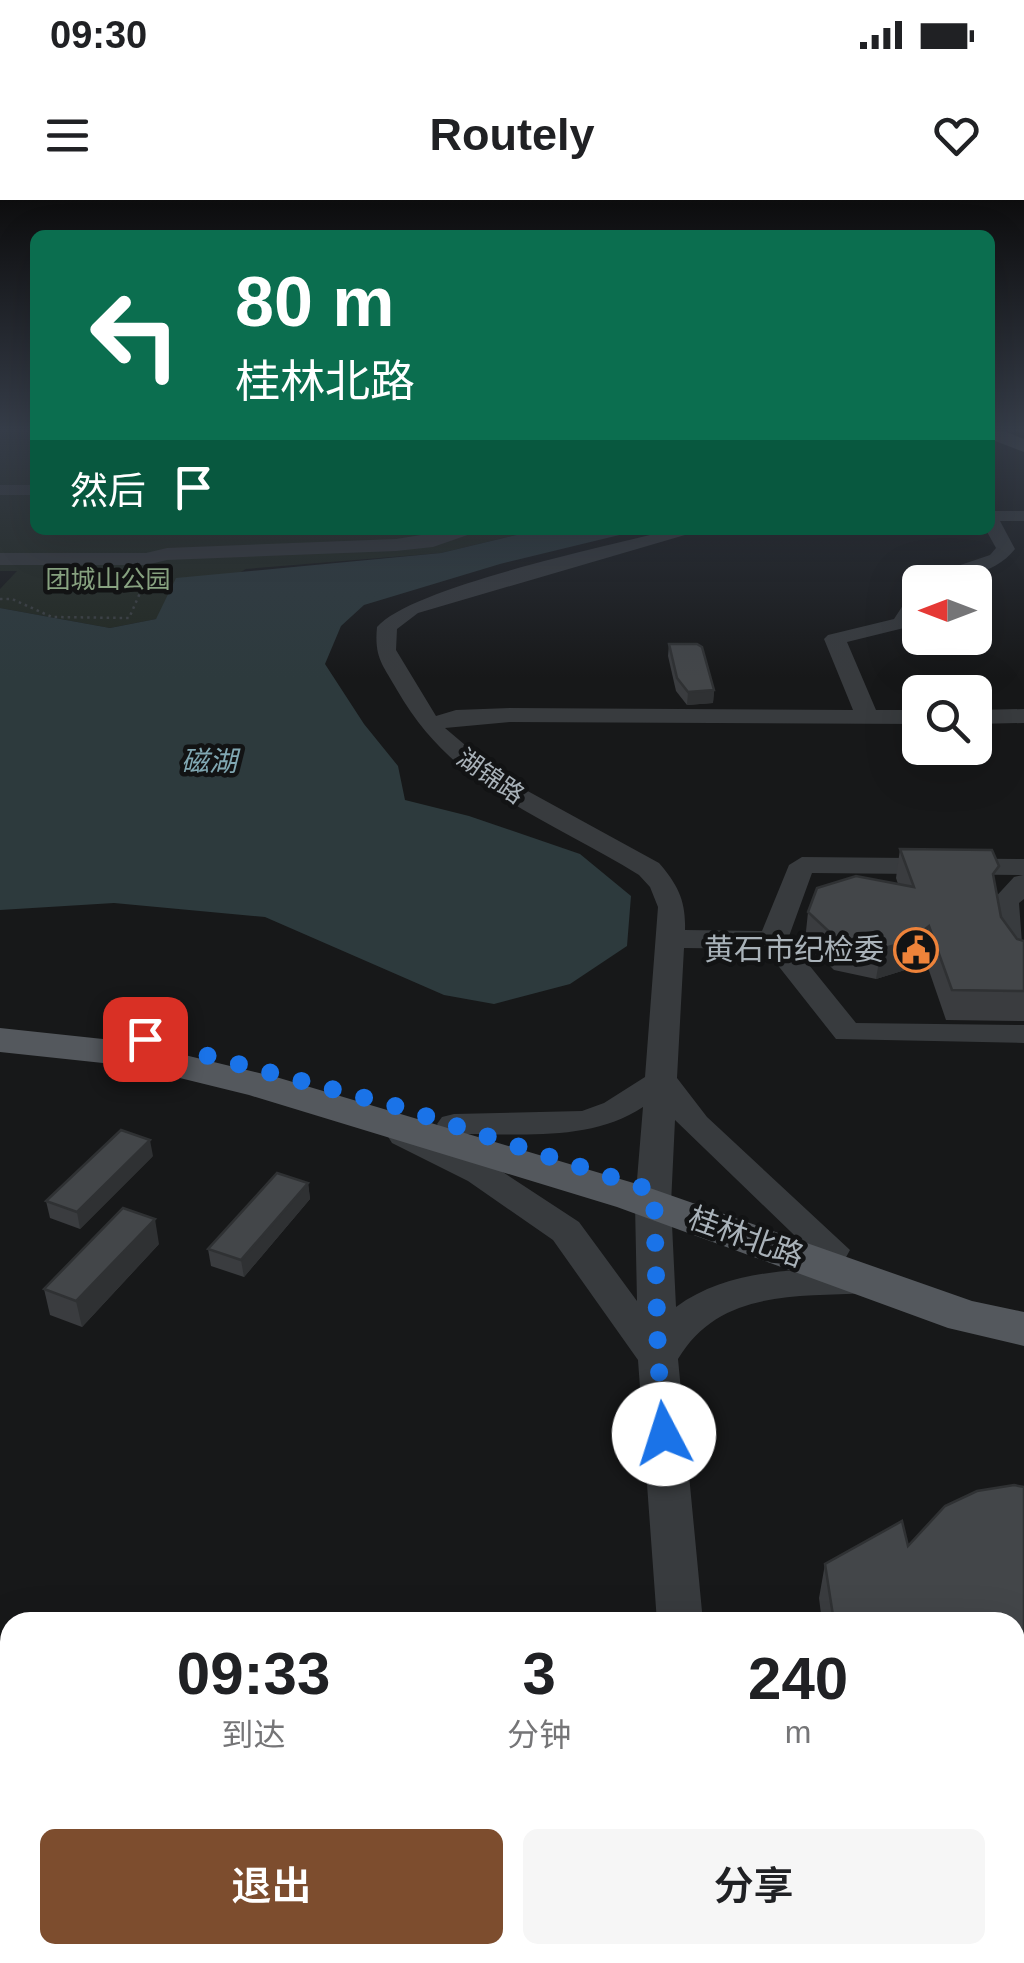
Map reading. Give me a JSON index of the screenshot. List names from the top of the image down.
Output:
{
  "streets": {
    "main road": ["桂林北路"],
    "street": ["湖锦路"]
  },
  "crossings": [
    ["湖锦路", "桂林北路"]
  ],
  "water": ["磁湖"],
  "parks": ["团城山公园"],
  "places": {
    "public building": ["黄石市纪检委"]
  },
  "north": "left",
  "page": {
    "status": "09:30",
    "header": "Routely",
    "turn": ["80 m", "桂林北路"],
    "then": "然后",
    "eta": [
      "09:33",
      "到达",
      "3",
      "分钟",
      "240",
      "m"
    ],
    "buttons": ["退出", "分享"]
  }
}
